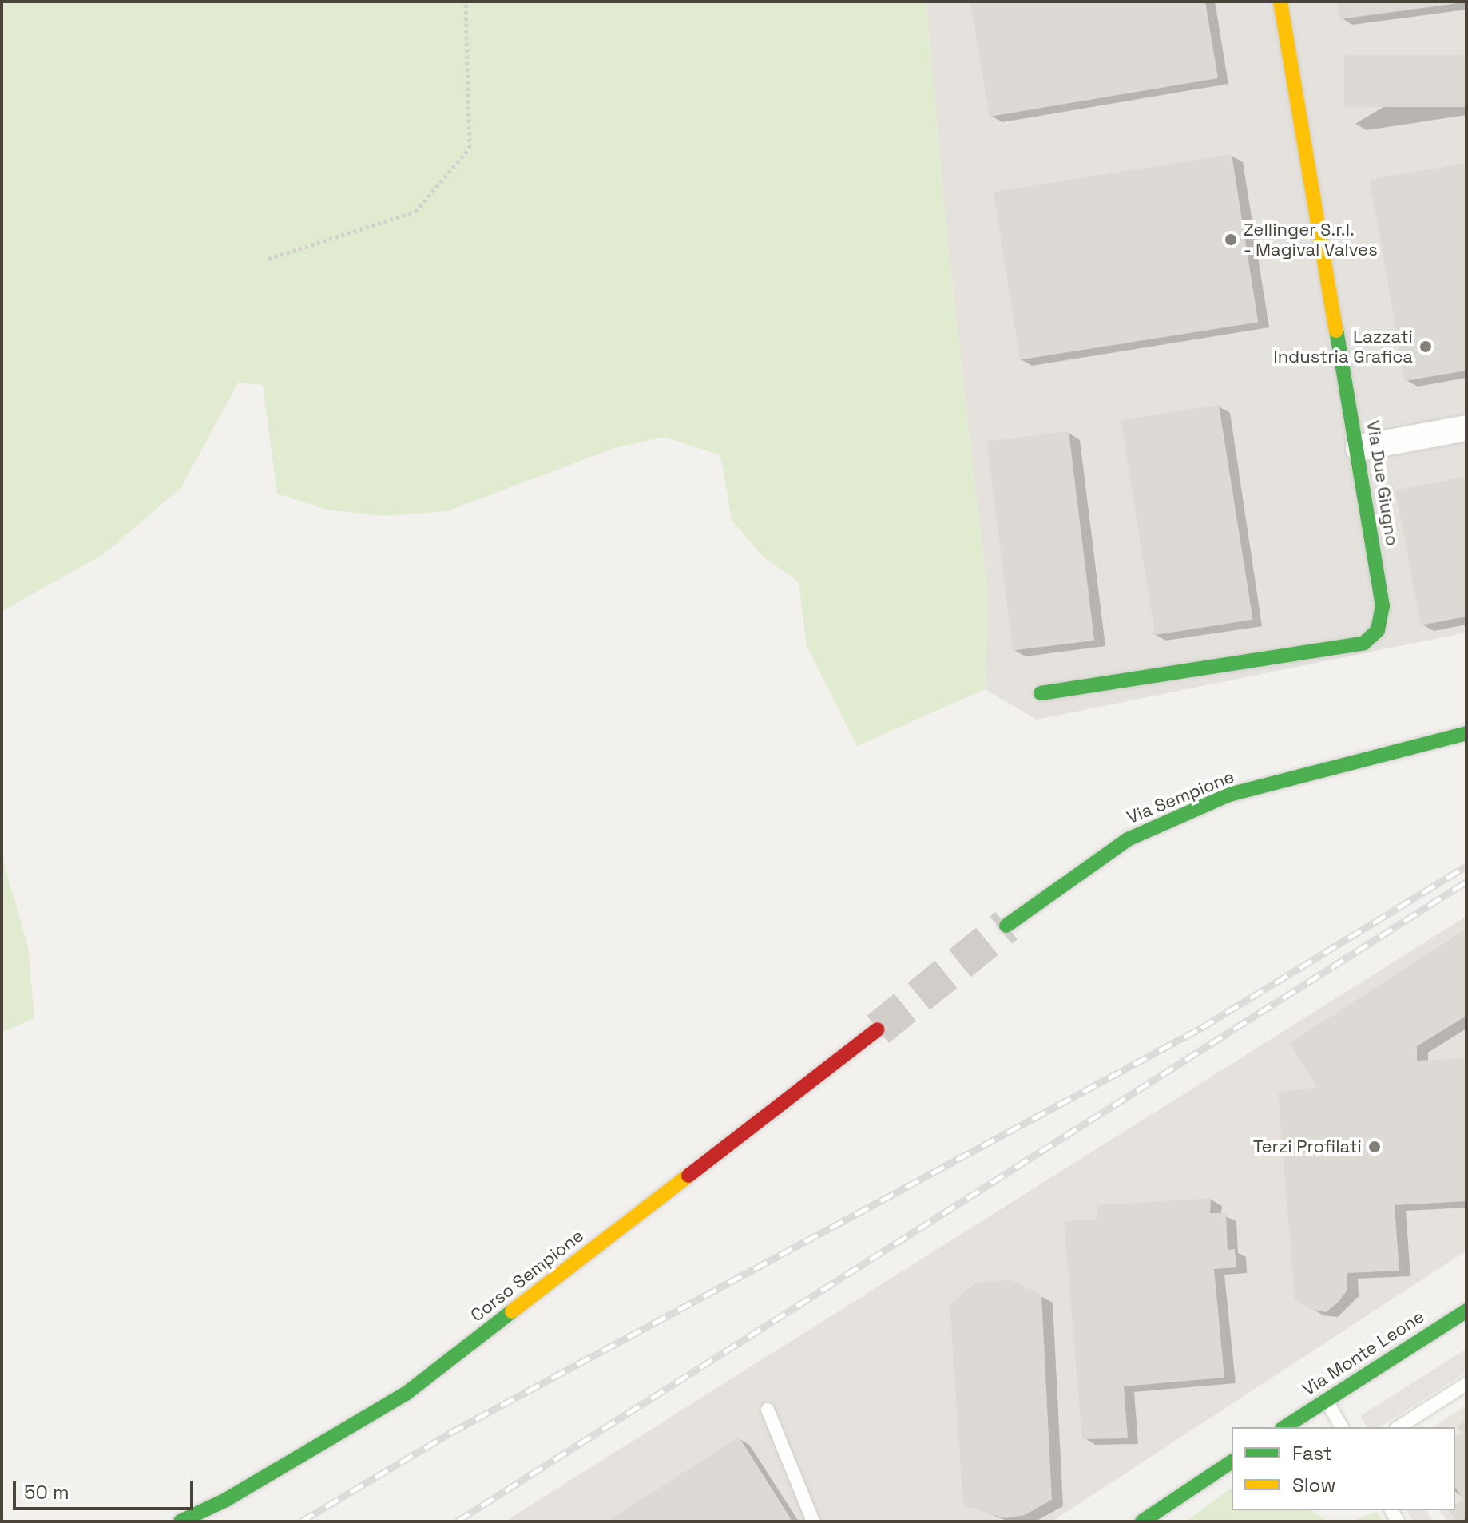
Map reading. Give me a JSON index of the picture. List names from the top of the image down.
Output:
{
  "streets": {
    "main road": [
      "Via Due Giugno",
      "Via Sempione",
      "Corso Sempione",
      "Via Monte Leone"
    ]
  },
  "places": ["Zellinger S.r.l. - Magival Valves", "Lazzati Industria Grafica", "Terzi Profilati"],
  "legend": ["Fast", "Slow"],
  "scale_bar": "50 m"
}
